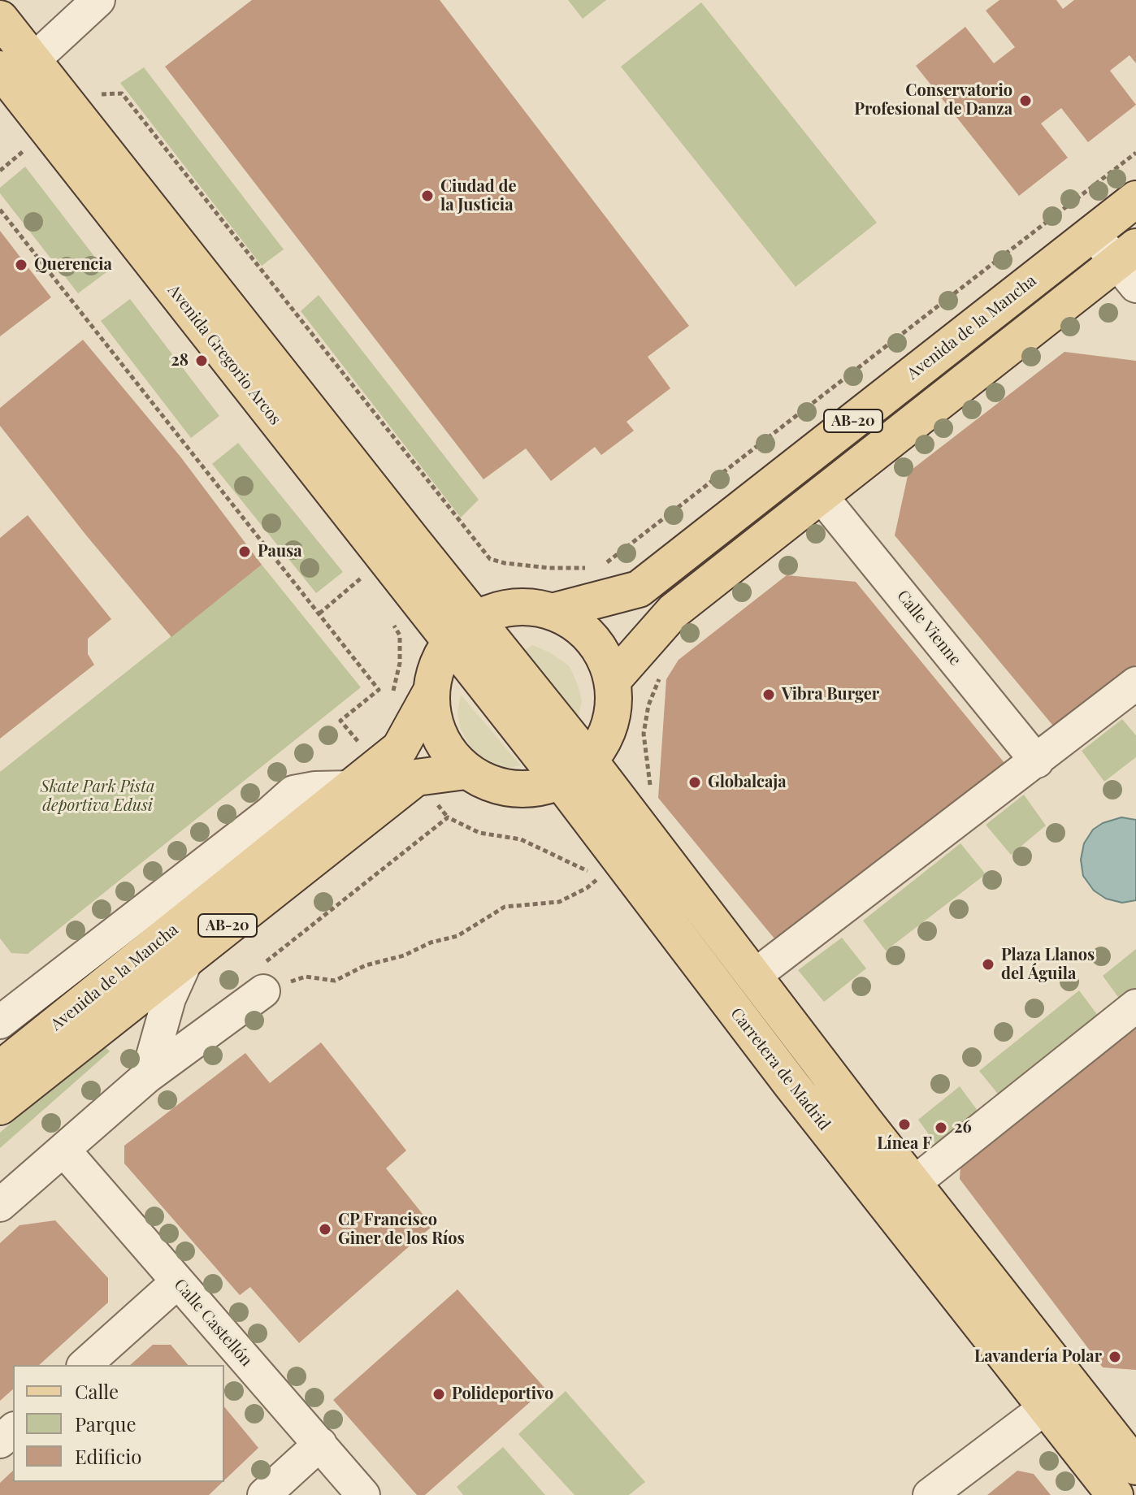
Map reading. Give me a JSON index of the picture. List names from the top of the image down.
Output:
{
  "streets": {
    "main road": [
      "Avenida de la Mancha",
      "Avenida Gregorio Arcos",
      "AB-20",
      "Carretera de Madrid"
    ],
    "street": ["Calle Vienne", "Calle Castellón"]
  },
  "crossings": [
    ["Avenida de la Mancha", "Avenida Gregorio Arcos"],
    ["Avenida de la Mancha", "AB-20"],
    ["Avenida de la Mancha", "Carretera de Madrid"],
    ["Avenida Gregorio Arcos", "Carretera de Madrid"],
    ["AB-20", "Calle Vienne"]
  ],
  "parks": ["Skate Park Pista deportiva Edusi"],
  "places": [
    "Conservatorio Profesional de Danza",
    "Ciudad de la Justicia",
    "Querencia",
    "28",
    "Pausa",
    "Vibra Burger",
    "Globalcaja",
    "Plaza Llanos del Águila",
    "Línea F",
    "26",
    "CP Francisco Giner de los Ríos",
    "Lavandería Polar",
    "Polideportivo"
  ],
  "legend": ["Calle", "Parque", "Edificio"]
}
